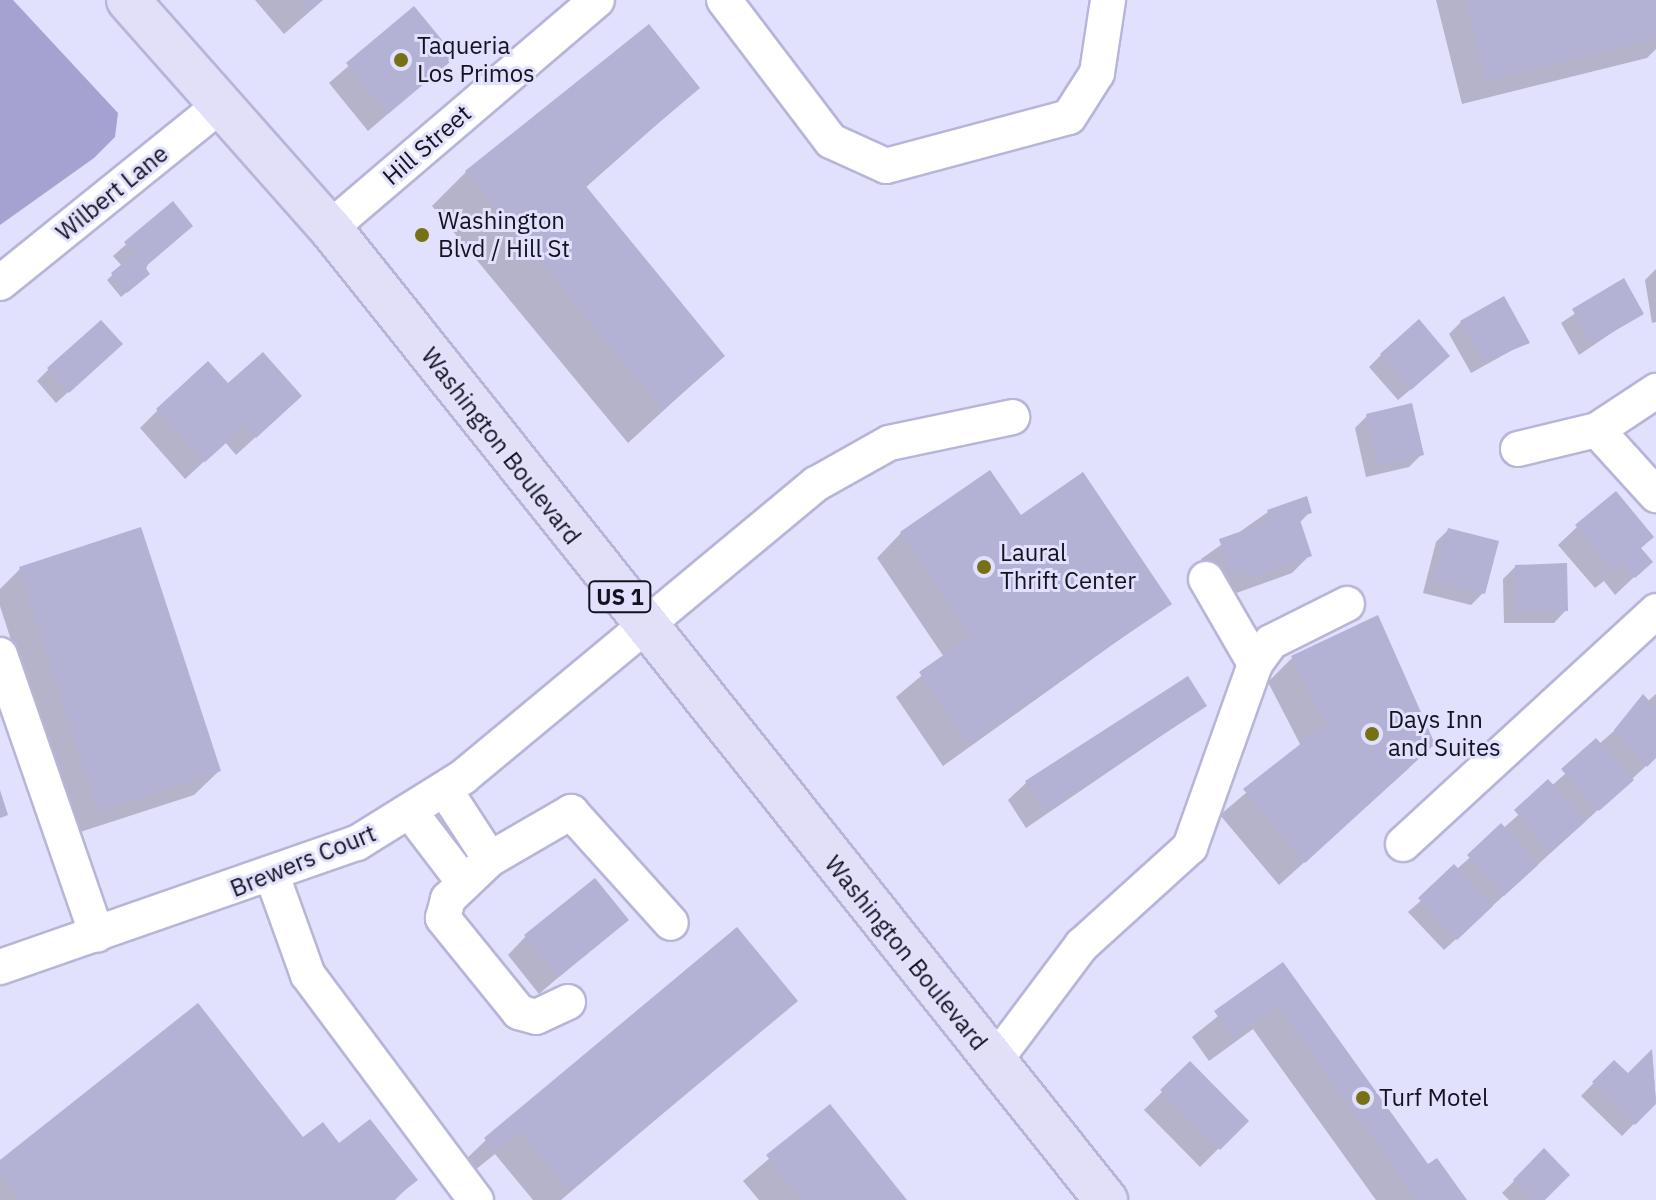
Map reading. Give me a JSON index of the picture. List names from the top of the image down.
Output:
{
  "streets": {
    "main road": ["Washington Boulevard", "US 1"],
    "street": ["Hill Street", "Wilbert Lane", "Brewers Court"]
  },
  "crossings": [
    ["Hill Street", "Washington Boulevard"],
    ["Wilbert Lane", "Washington Boulevard"],
    ["Washington Boulevard", "Brewers Court"]
  ],
  "places": [
    "Taqueria Los Primos",
    "Washington Blvd / Hill St",
    "Laural Thrift Center",
    "Days Inn and Suites",
    "Turf Motel"
  ]
}
